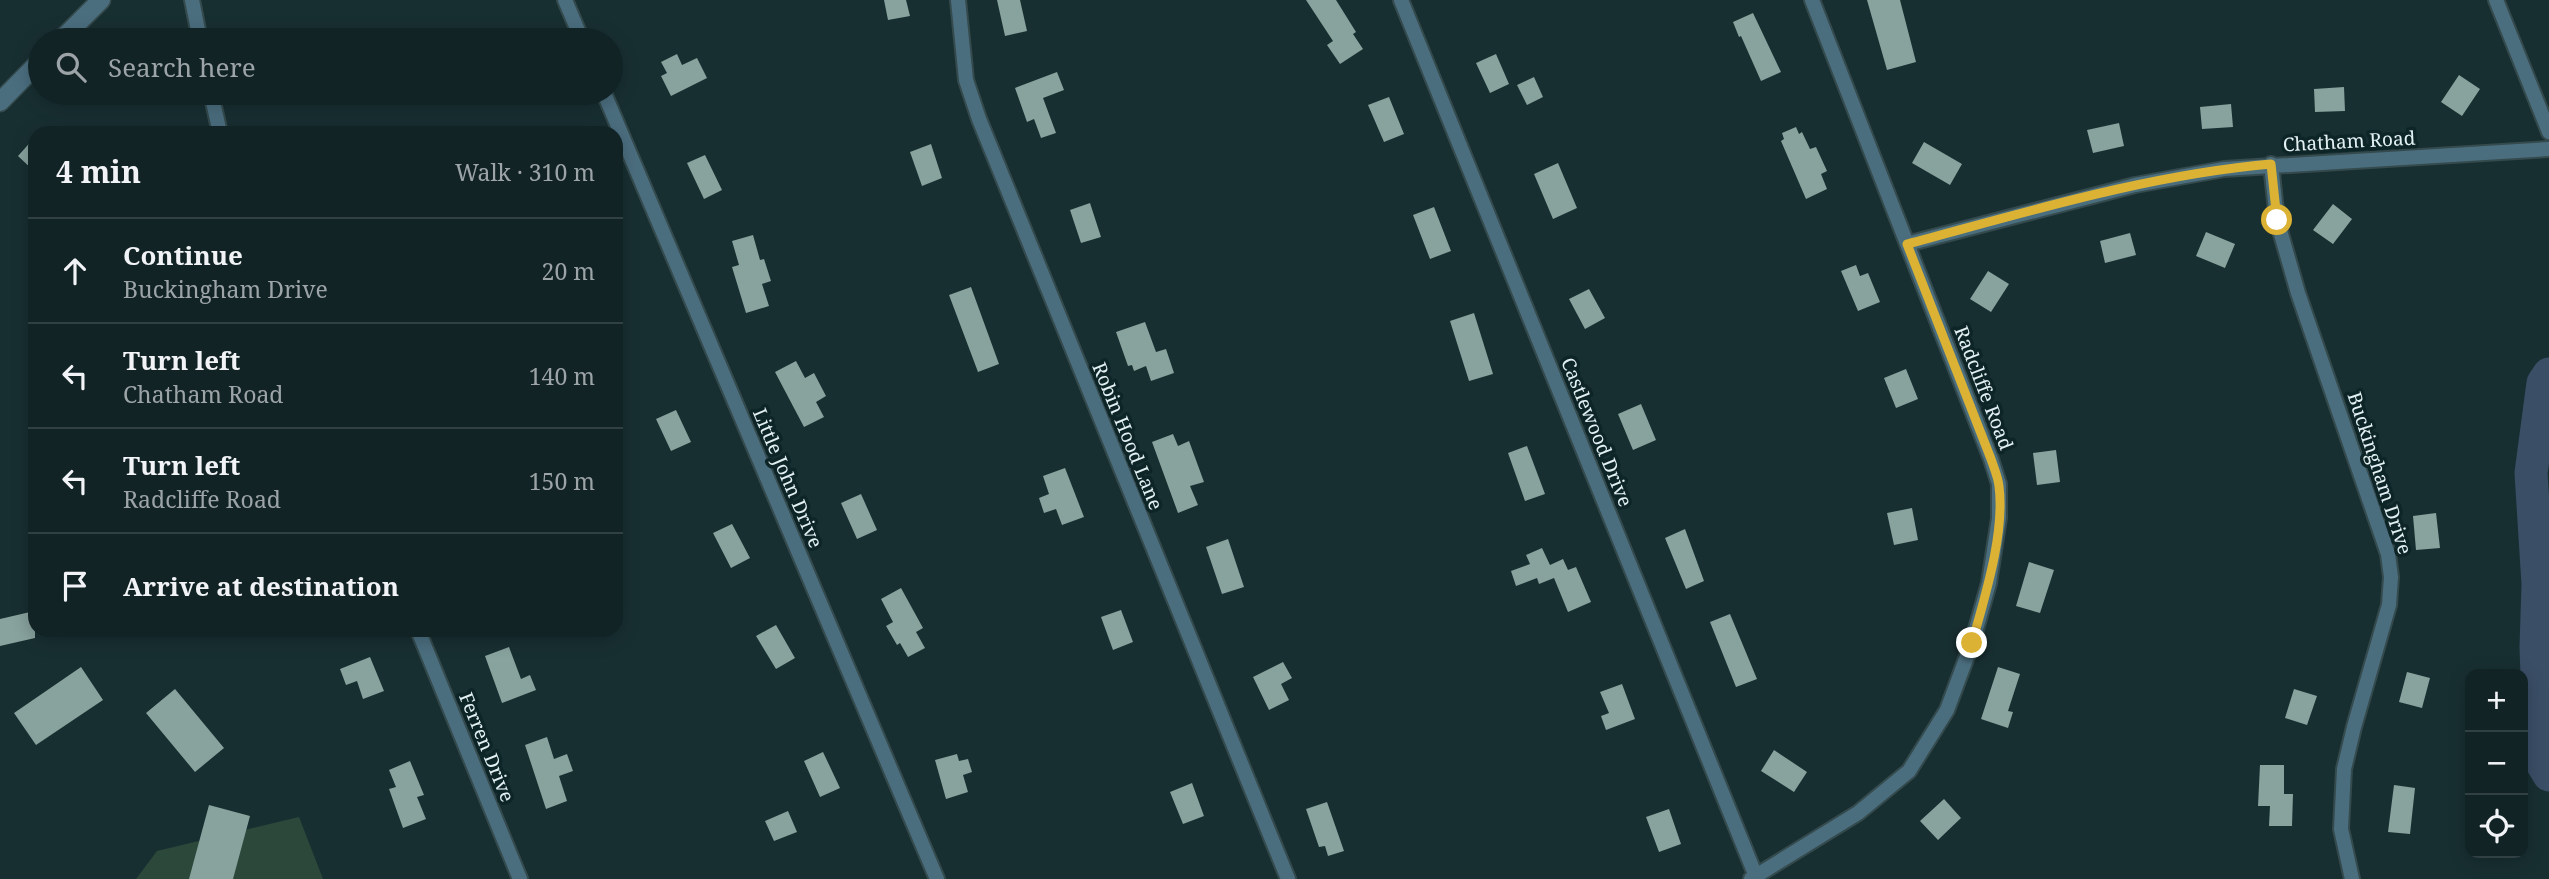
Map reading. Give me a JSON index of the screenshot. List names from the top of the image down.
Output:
{
  "streets": {
    "street": [
      "Chatham Road",
      "Radcliffe Road",
      "Castlewood Drive",
      "Robin Hood Lane",
      "Buckingham Drive",
      "Little John Drive",
      "Ferren Drive"
    ]
  },
  "crossings": [
    ["Chatham Road", "Radcliffe Road"],
    ["Chatham Road", "Buckingham Drive"],
    ["Radcliffe Road", "Castlewood Drive"]
  ],
  "page": {
    "search": "Search here",
    "heading": ["4 min", "Walk · 310 m"],
    "list": [
      ["Continue", "Buckingham Drive", "20 m"],
      ["Turn left", "Chatham Road", "140 m"],
      ["Turn left", "Radcliffe Road", "150 m"],
      "Arrive at destination"
    ],
    "map_buttons": ["+", "−"]
  }
}
